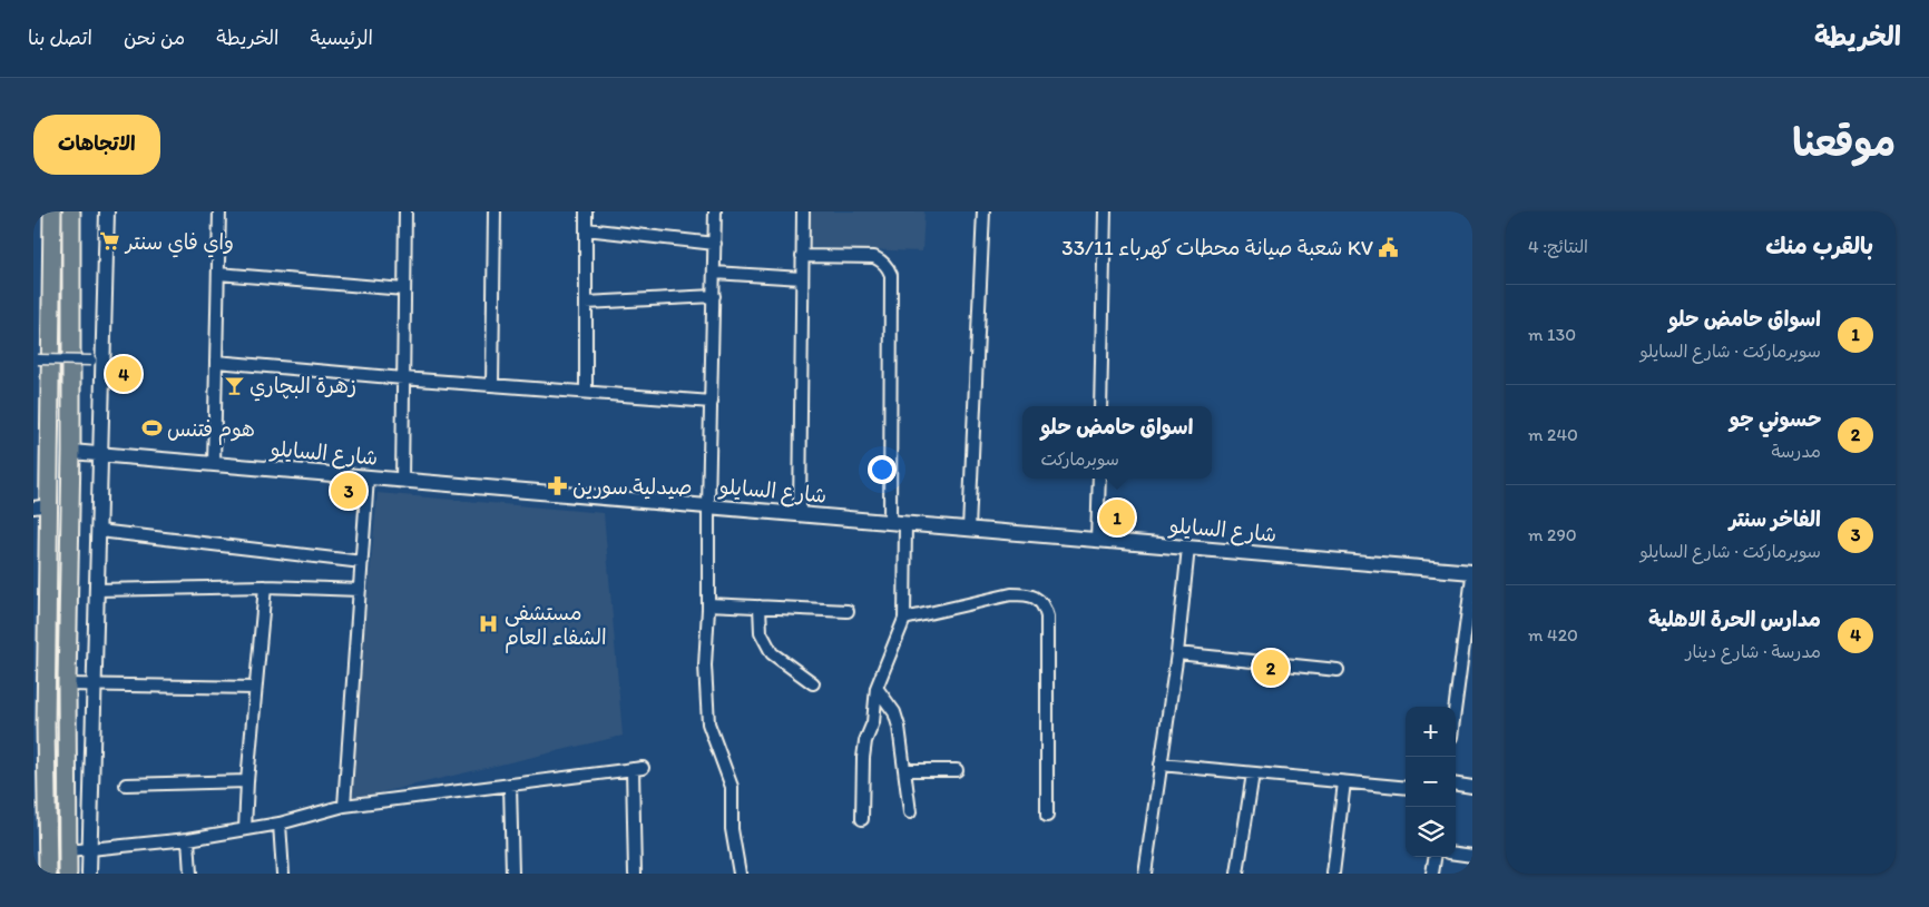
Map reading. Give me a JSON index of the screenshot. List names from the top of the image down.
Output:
{
  "streets": {
    "street": ["شارع السايلو"]
  },
  "places": {
    "supermarket": ["واي فاي سنتر"],
    "public building": ["شعبة صيانة محطات كهرباء 33/11 KV"],
    "bar": ["زهرة البچاري"],
    "sports": ["هوم فتنس"],
    "pharmacy": ["صيدلية سورين"],
    "hospital": ["مستشفى الشفاء العام"]
  },
  "page": {
    "header": "الخريطة",
    "nav": [
      "الرئيسية",
      "الخريطة",
      "من نحن",
      "اتصل بنا"
    ],
    "title": "موقعنا",
    "buttons": "الاتجاهات",
    "heading": ["بالقرب منك", "النتائج: 4"],
    "list": [
      {
        "mark": "1",
        "name": "اسواق حامض حلو",
        "note": "سوبرماركت · شارع السايلو",
        "value": "130 m"
      },
      {
        "mark": "2",
        "name": "حسوني جو",
        "note": "مدرسة",
        "value": "240 m"
      },
      {
        "mark": "3",
        "name": "الفاخر سنتر",
        "note": "سوبرماركت · شارع السايلو",
        "value": "290 m"
      },
      {
        "mark": "4",
        "name": "مدارس الحرة الاهلية",
        "note": "مدرسة · شارع دينار",
        "value": "420 m"
      }
    ],
    "pins": [
      "4",
      "3",
      "1",
      "2"
    ],
    "popup": ["اسواق حامض حلو", "سوبرماركت"],
    "map_buttons": ["+", "−"]
  }
}
